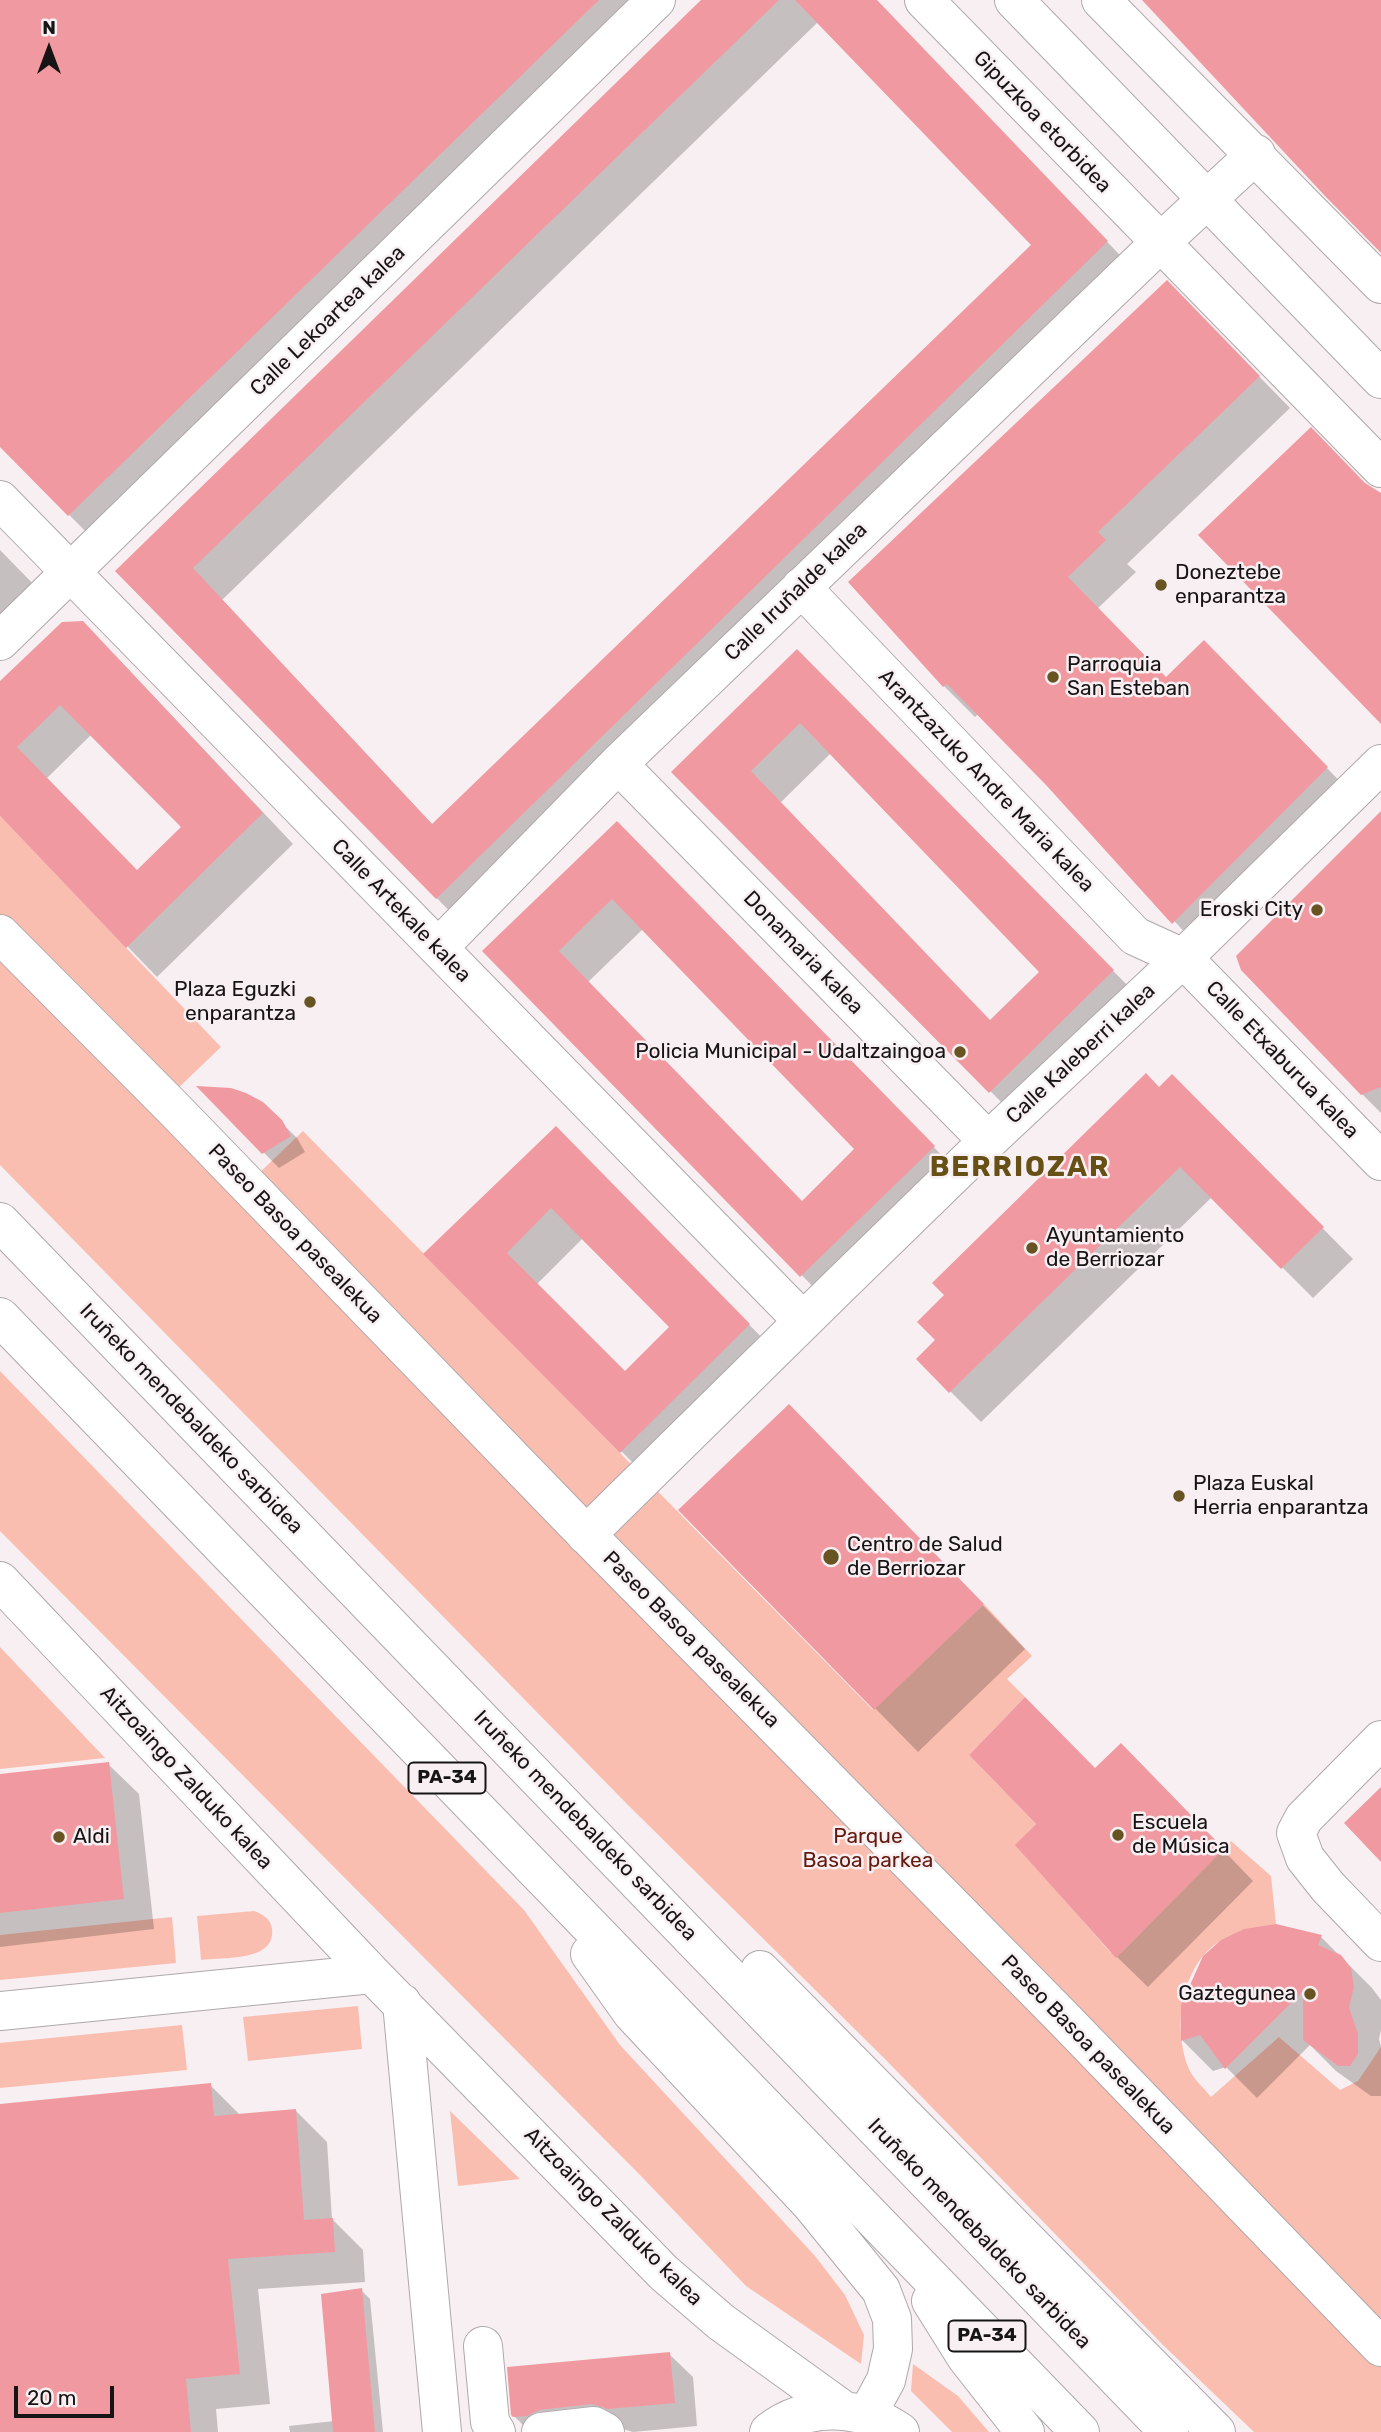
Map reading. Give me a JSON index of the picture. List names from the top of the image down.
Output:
{
  "streets": {
    "main road": [
      "Gipuzkoa etorbidea",
      "Calle Lekoartea kalea",
      "Calle Iruñalde kalea",
      "Arantzazuko Andre Maria kalea",
      "Calle Artekale kalea",
      "Donamaria kalea",
      "Calle Kaleberri kalea",
      "Calle Etxaburua kalea",
      "Paseo Basoa pasealekua",
      "Iruñeko mendebaldeko sarbidea",
      "Aitzoaingo Zalduko kalea",
      "PA-34"
    ]
  },
  "crossings": [
    ["Gipuzkoa etorbidea", "Calle Iruñalde kalea"],
    ["Calle Lekoartea kalea", "Calle Artekale kalea"],
    ["Calle Iruñalde kalea", "Arantzazuko Andre Maria kalea"],
    ["Calle Iruñalde kalea", "Calle Artekale kalea"],
    ["Calle Iruñalde kalea", "Donamaria kalea"],
    ["Arantzazuko Andre Maria kalea", "Calle Kaleberri kalea"],
    ["Arantzazuko Andre Maria kalea", "Calle Etxaburua kalea"],
    ["Calle Artekale kalea", "Calle Kaleberri kalea"],
    ["Donamaria kalea", "Calle Kaleberri kalea"],
    ["Calle Kaleberri kalea", "Calle Etxaburua kalea"],
    ["Calle Kaleberri kalea", "Paseo Basoa pasealekua"]
  ],
  "districts": ["BERRIOZAR"],
  "parks": ["Parque Basoa parkea"],
  "places": [
    "Doneztebe enparantza",
    "Parroquia San Esteban",
    "Eroski City",
    "Plaza Eguzki enparantza",
    "Policia Municipal - Udaltzaingoa",
    "Ayuntamiento de Berriozar",
    "Plaza Euskal Herria enparantza",
    "Centro de Salud de Berriozar",
    "Escuela de Música",
    "Aldi",
    "Gaztegunea"
  ],
  "scale_bar": "20 m",
  "north": "top"
}
